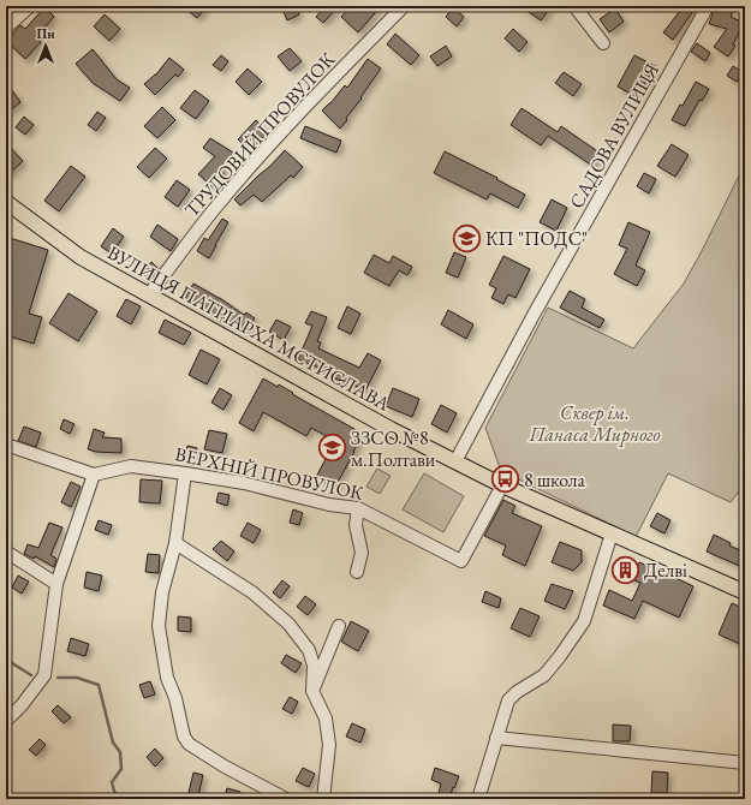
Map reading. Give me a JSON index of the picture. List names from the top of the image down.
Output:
{
  "streets": {
    "main road": ["ВУЛИЦЯ ПАТРІАРХА МСТИСЛАВА"],
    "street": ["ТРУДОВИЙ ПРОВУЛОК", "САДОВА ВУЛИЦЯ", "ВЕРХНІЙ ПРОВУЛОК"]
  },
  "crossings": [
    ["ТРУДОВИЙ ПРОВУЛОК", "ВУЛИЦЯ ПАТРІАРХА МСТИСЛАВА"],
    ["САДОВА ВУЛИЦЯ", "ВУЛИЦЯ ПАТРІАРХА МСТИСЛАВА"],
    ["ВУЛИЦЯ ПАТРІАРХА МСТИСЛАВА", "ВЕРХНІЙ ПРОВУЛОК"]
  ],
  "parks": ["Сквер ім. Панаса Мирного"],
  "places": {
    "school or university": ["КП \"ПОДС\"", "ЗЗСО №8 м.Полтави"],
    "bus stop": ["8 школа"],
    "building": ["Делві"]
  },
  "north": "top"
}
